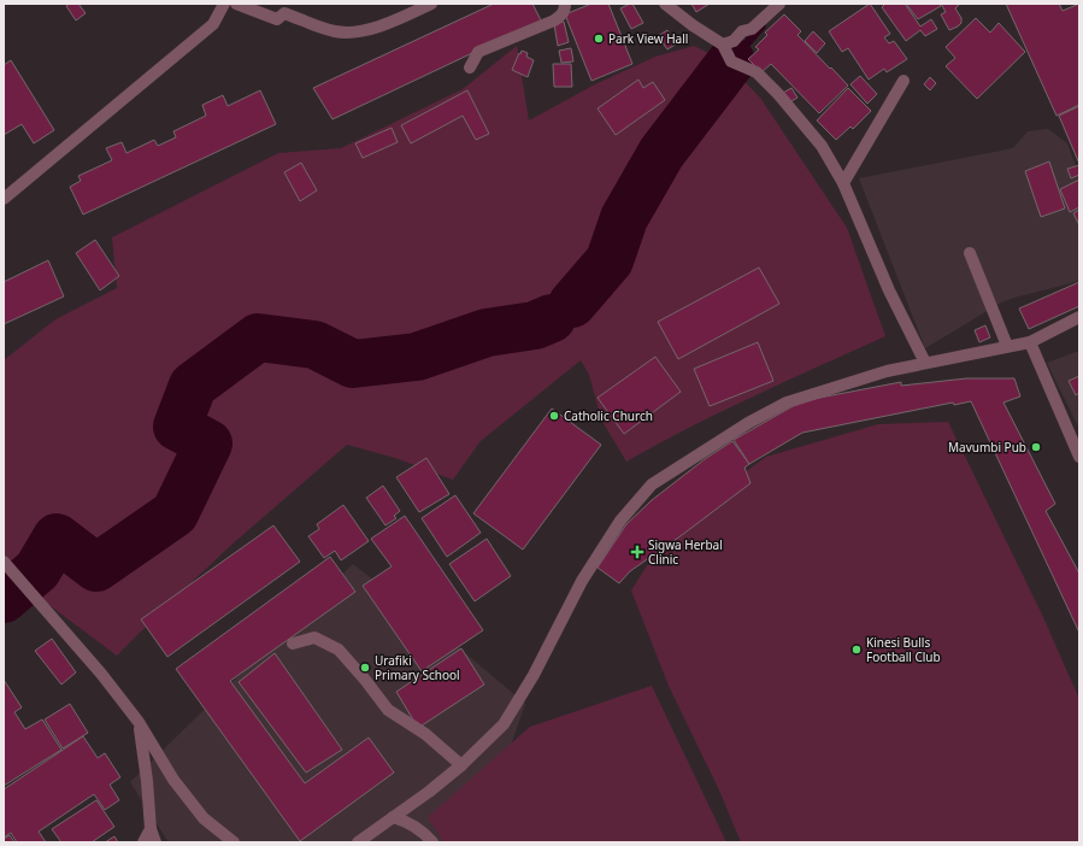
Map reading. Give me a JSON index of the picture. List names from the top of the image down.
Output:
{
  "places": {
    "other": [
      "Park View Hall",
      "Catholic Church",
      "Mavumbi Pub",
      "Kinesi Bulls Football Club",
      "Urafiki Primary School"
    ],
    "health": ["Sigwa Herbal Clinic"]
  }
}
